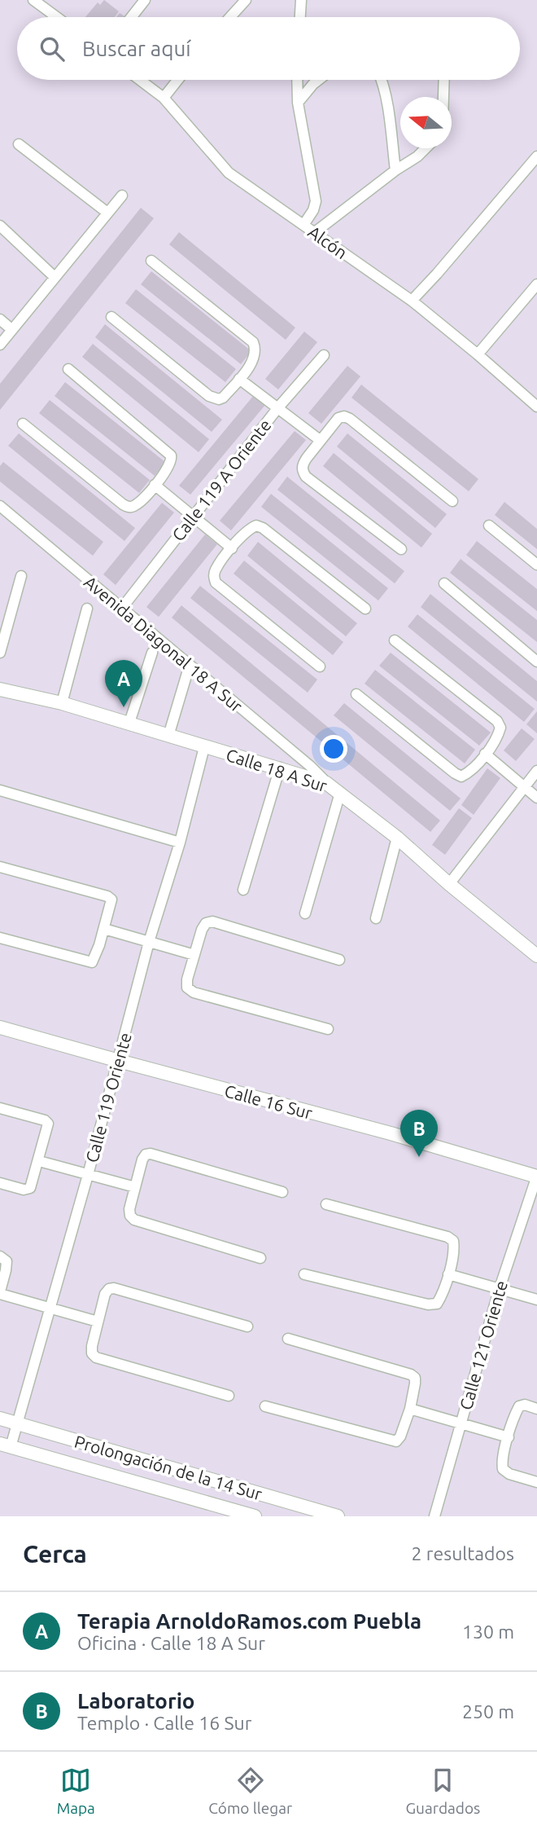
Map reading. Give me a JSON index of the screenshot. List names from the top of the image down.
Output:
{
  "streets": {
    "street": [
      "Alcón",
      "Calle 119 A Oriente",
      "Avenida Diagonal 18 A Sur",
      "Calle 18 A Sur",
      "Calle 119 Oriente",
      "Calle 16 Sur",
      "Calle 121 Oriente",
      "Prolongación de la 14 Sur"
    ]
  },
  "crossings": [
    ["Calle 119 A Oriente", "Avenida Diagonal 18 A Sur"],
    ["Avenida Diagonal 18 A Sur", "Calle 18 A Sur"],
    ["Calle 18 A Sur", "Calle 119 Oriente"],
    ["Calle 119 Oriente", "Calle 16 Sur"],
    ["Calle 119 Oriente", "Prolongación de la 14 Sur"],
    ["Calle 16 Sur", "Calle 121 Oriente"]
  ],
  "north": "left",
  "page": {
    "search": "Buscar aquí",
    "pins": ["A", "B"],
    "heading": ["Cerca", "2 resultados"],
    "list": [
      {
        "mark": "A",
        "name": "Terapia ArnoldoRamos.com Puebla",
        "note": "Oficina · Calle 18 A Sur",
        "value": "130 m"
      },
      {
        "mark": "B",
        "name": "Laboratorio",
        "note": "Templo · Calle 16 Sur",
        "value": "250 m"
      }
    ],
    "nav": ["Mapa", "Cómo llegar", "Guardados"]
  }
}
